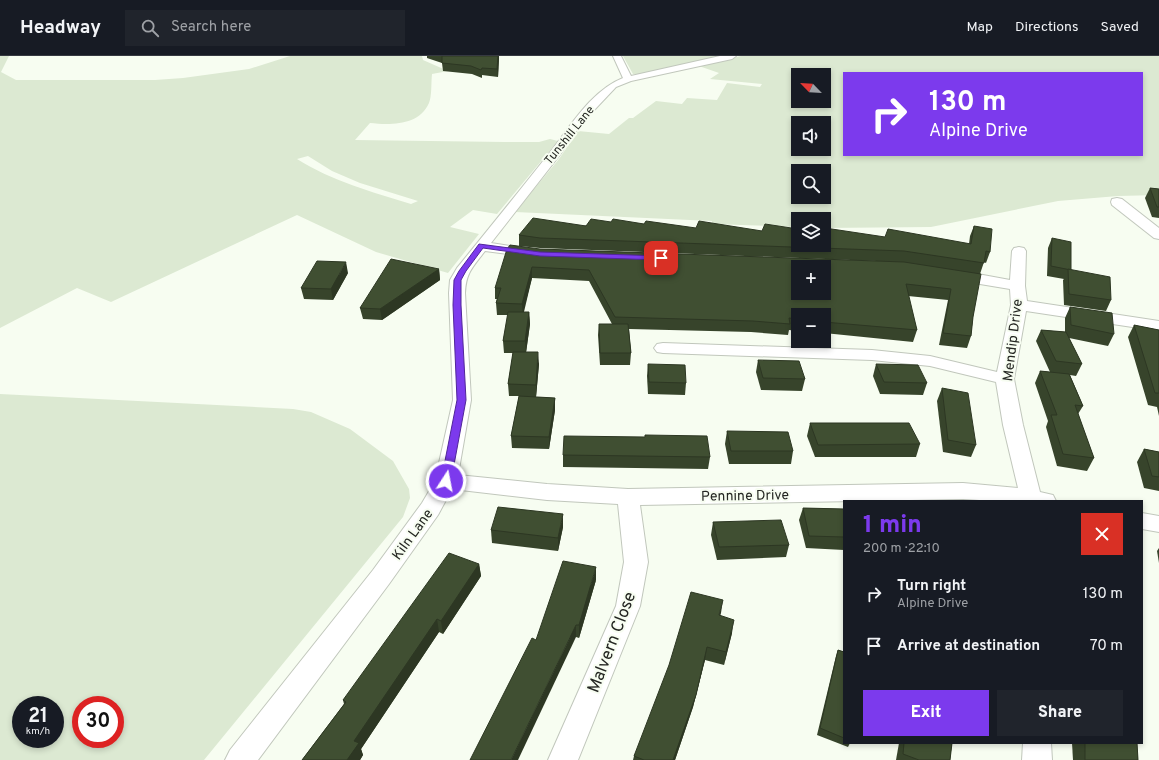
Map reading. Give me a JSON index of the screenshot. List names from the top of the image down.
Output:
{
  "streets": {
    "street": [
      "Tunshill Lane",
      "Mendip Drive",
      "Pennine Drive",
      "Kiln Lane",
      "Malvern Close"
    ]
  },
  "crossings": [
    ["Tunshill Lane", "Kiln Lane"],
    ["Mendip Drive", "Pennine Drive"],
    ["Pennine Drive", "Kiln Lane"],
    ["Pennine Drive", "Malvern Close"]
  ],
  "north": "top left",
  "page": {
    "header": "Headway",
    "search": "Search here",
    "nav": ["Map", "Directions", "Saved"],
    "map_buttons": ["+", "−"],
    "turn": ["130 m", "Alpine Drive"],
    "heading": ["1 min", "200 m · 22:10"],
    "list": [
      {
        "name": "Turn right",
        "note": "Alpine Drive",
        "value": "130 m"
      },
      {
        "name": "Arrive at destination",
        "value": "70 m"
      }
    ],
    "buttons": ["Exit", "Share"],
    "speed": "21 km/h",
    "limit": "30"
  }
}
